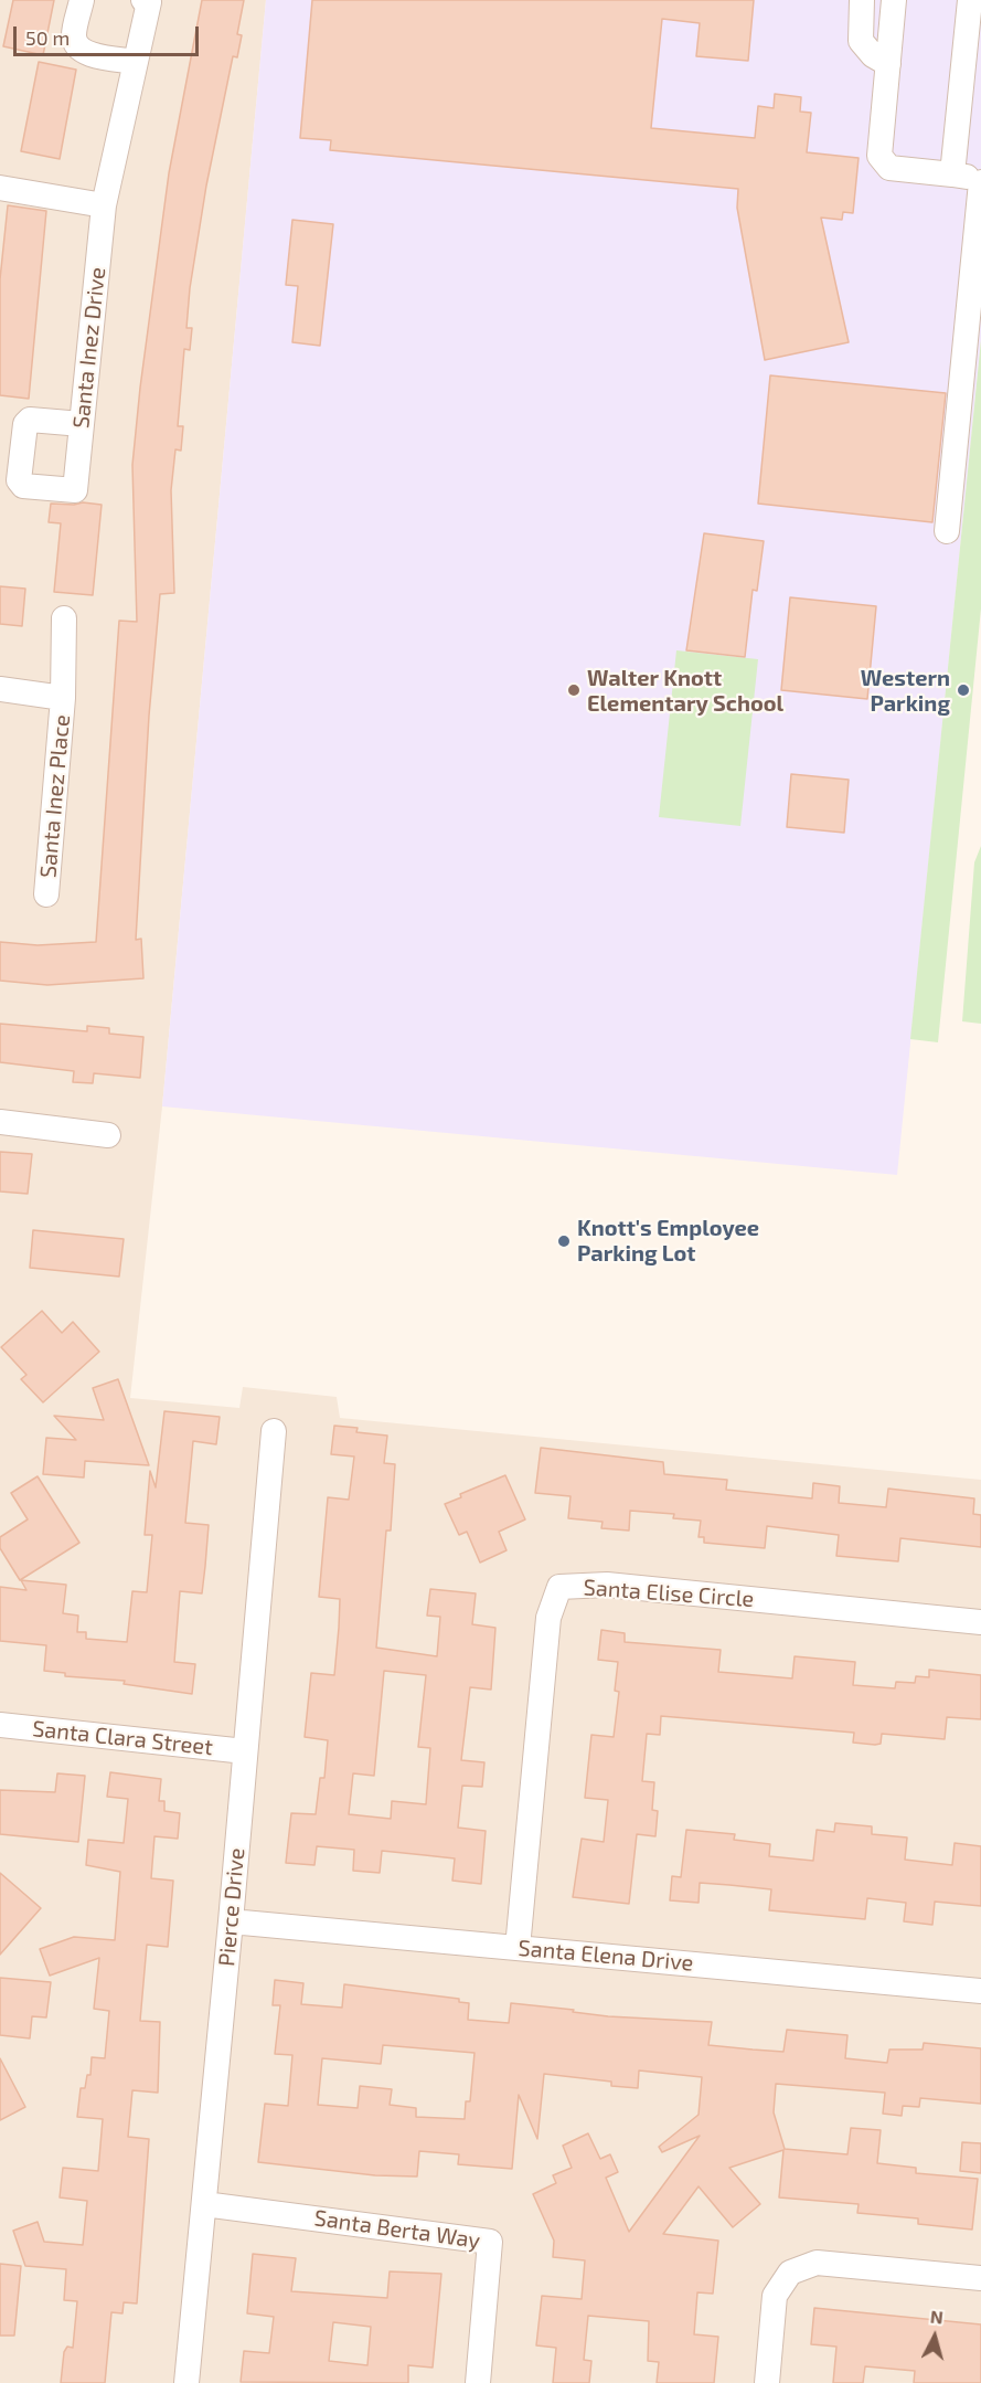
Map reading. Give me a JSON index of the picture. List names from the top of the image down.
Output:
{
  "streets": {
    "street": [
      "Santa Inez Drive",
      "Santa Inez Place",
      "Santa Elise Circle",
      "Santa Clara Street",
      "Pierce Drive",
      "Santa Elena Drive",
      "Santa Berta Way"
    ]
  },
  "crossings": [
    ["Santa Elise Circle", "Santa Elena Drive"],
    ["Santa Clara Street", "Pierce Drive"],
    ["Pierce Drive", "Santa Elena Drive"],
    ["Pierce Drive", "Santa Berta Way"]
  ],
  "places": ["Walter Knott Elementary School", "Western Parking", "Knott's Employee Parking Lot"],
  "scale_bar": "50 m",
  "north": "top"
}
